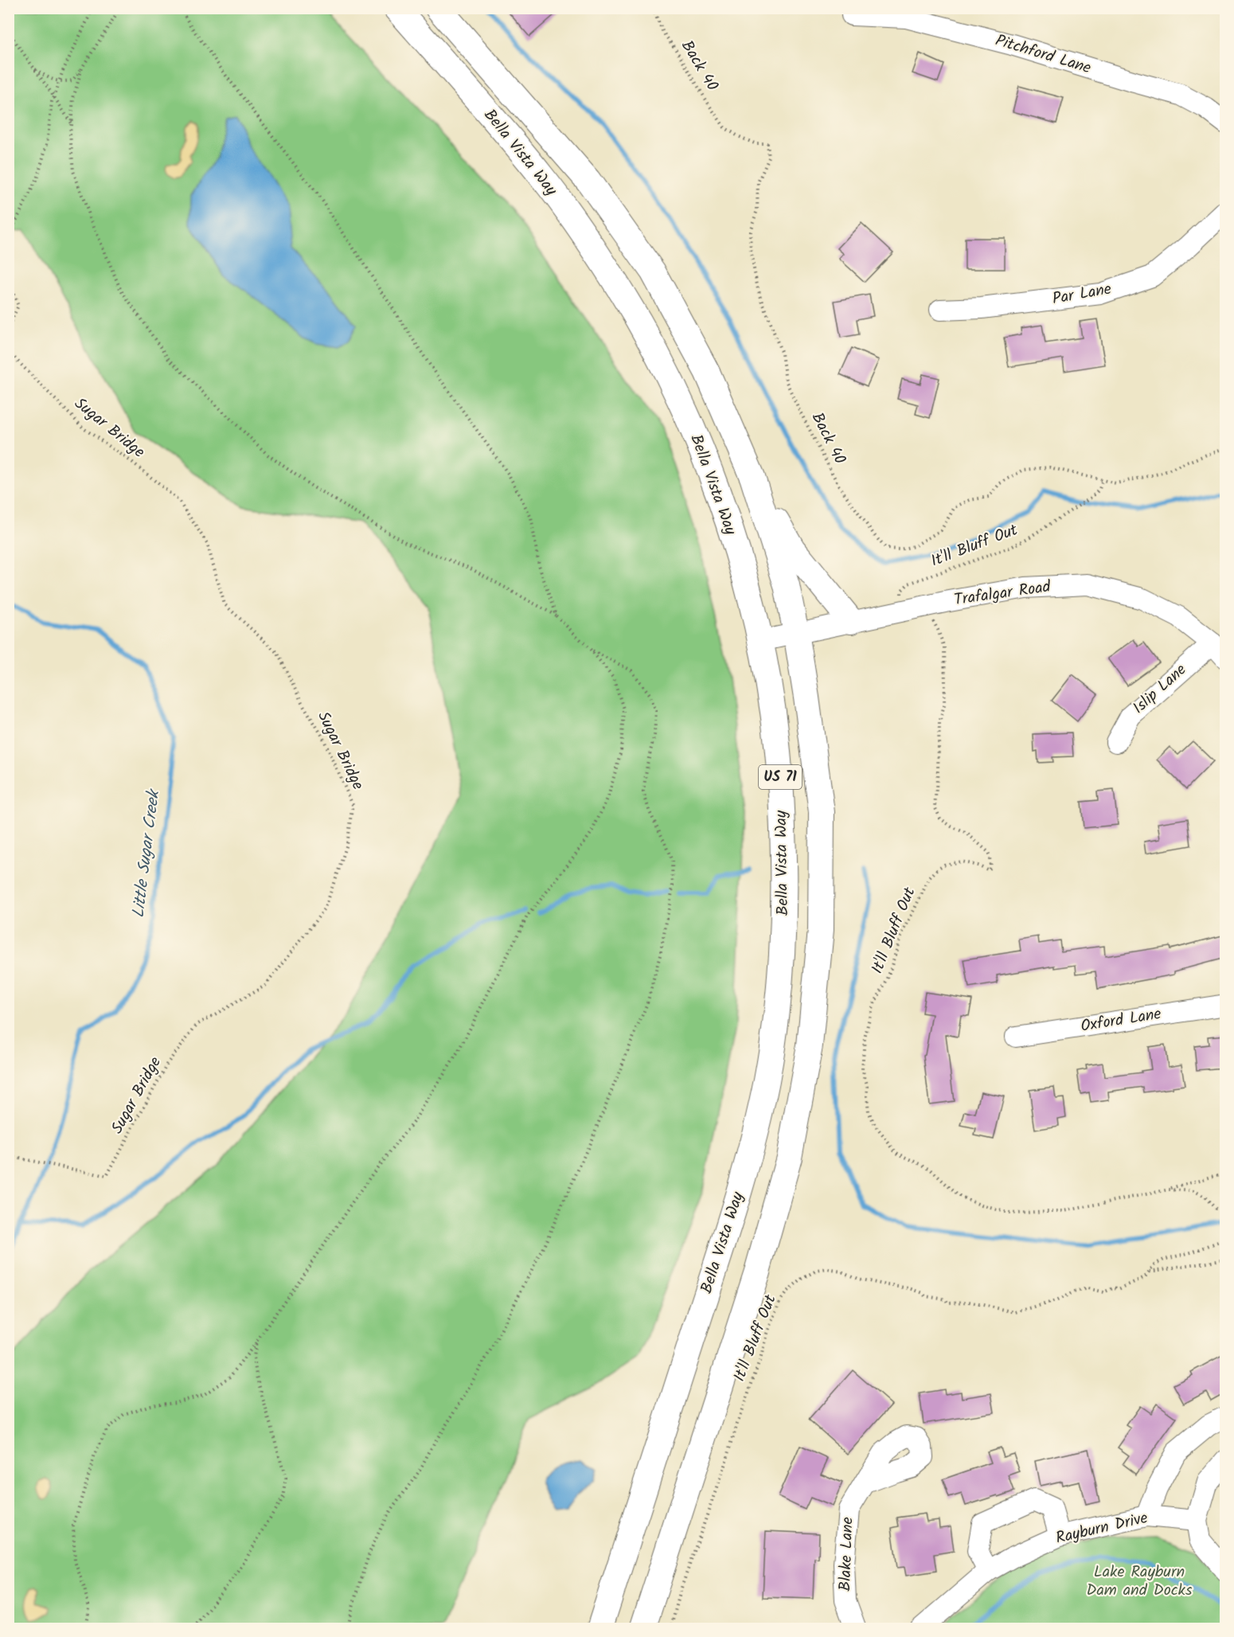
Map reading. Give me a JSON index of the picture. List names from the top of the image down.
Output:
{
  "streets": {
    "main road": ["Bella Vista Way", "US 71"],
    "street": [
      "Pitchford Lane",
      "Par Lane",
      "Trafalgar Road",
      "Islip Lane",
      "Oxford Lane",
      "Rayburn Drive",
      "Blake Lane"
    ],
    "path": ["Back 40", "Sugar Bridge", "It'll Bluff Out"]
  },
  "crossings": [
    ["Back 40", "It'll Bluff Out"],
    ["Bella Vista Way", "Trafalgar Road"],
    ["It'll Bluff Out", "Trafalgar Road"],
    ["Trafalgar Road", "Islip Lane"]
  ],
  "water": ["Little Sugar Creek"],
  "parks": ["Lake Rayburn Dam and Docks"]
}
